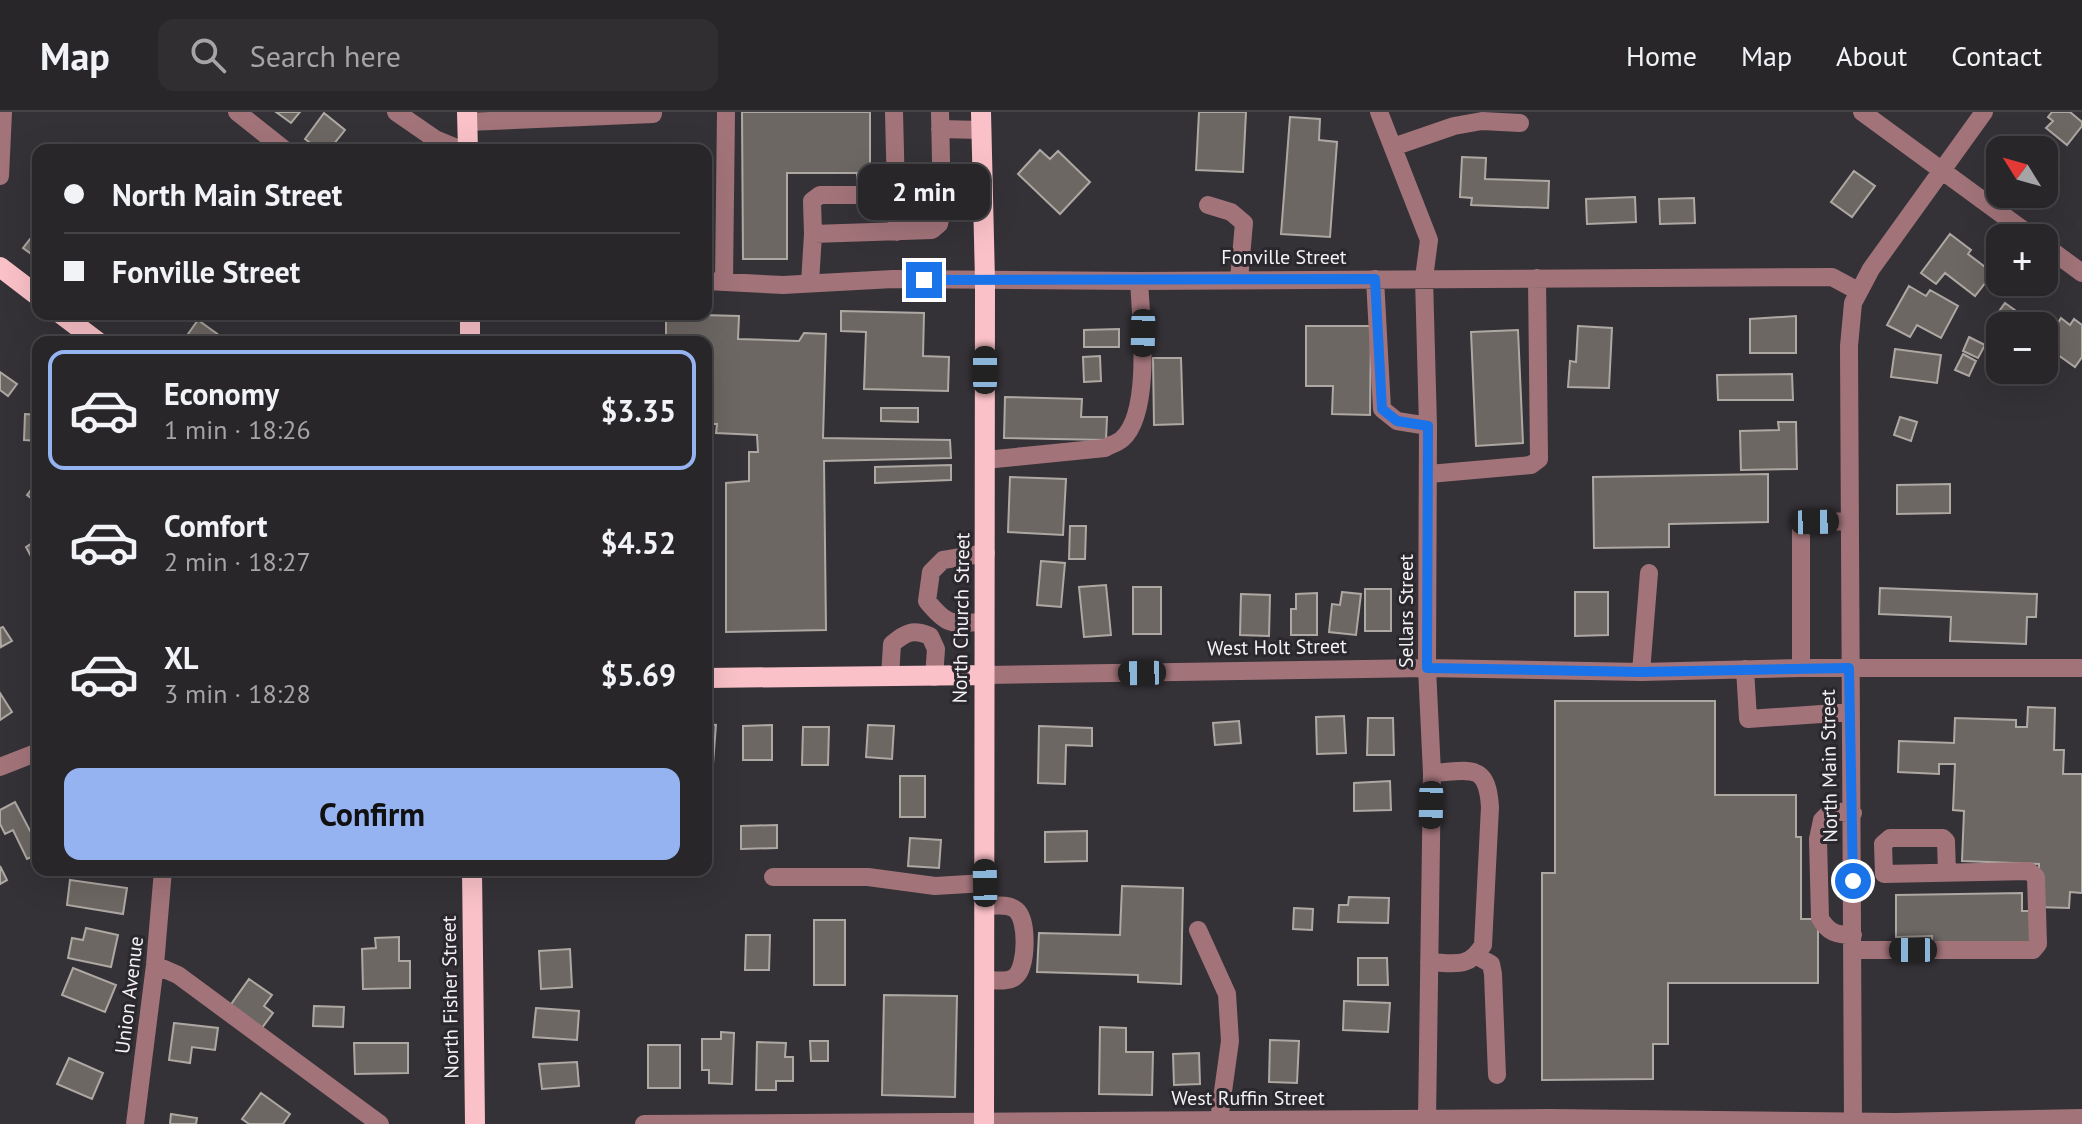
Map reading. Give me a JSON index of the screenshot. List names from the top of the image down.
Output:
{
  "streets": {
    "main road": ["North Church Street", "West Holt Street", "North Fisher Street"],
    "street": [
      "Fonville Street",
      "Sellars Street",
      "North Main Street",
      "Union Avenue",
      "West Ruffin Street"
    ]
  },
  "crossings": [
    ["Fonville Street", "Sellars Street"],
    ["Fonville Street", "North Church Street"],
    ["Fonville Street", "North Main Street"],
    ["Sellars Street", "West Holt Street"],
    ["Sellars Street", "West Ruffin Street"],
    ["North Church Street", "West Holt Street"],
    ["North Church Street", "West Ruffin Street"],
    ["West Holt Street", "North Main Street"],
    ["North Main Street", "West Ruffin Street"]
  ],
  "north": "top left",
  "page": {
    "header": "Map",
    "search": "Search here",
    "nav": [
      "Home",
      "Map",
      "About",
      "Contact"
    ],
    "map_buttons": ["+", "−"],
    "banner": ["North Main Street", "Fonville Street"],
    "bubble": "2 min",
    "list": [
      {
        "name": "Economy",
        "note": "1 min · 18:26",
        "value": "$3.35"
      },
      {
        "name": "Comfort",
        "note": "2 min · 18:27",
        "value": "$4.52"
      },
      {
        "name": "XL",
        "note": "3 min · 18:28",
        "value": "$5.69"
      }
    ],
    "buttons": "Confirm"
  }
}
